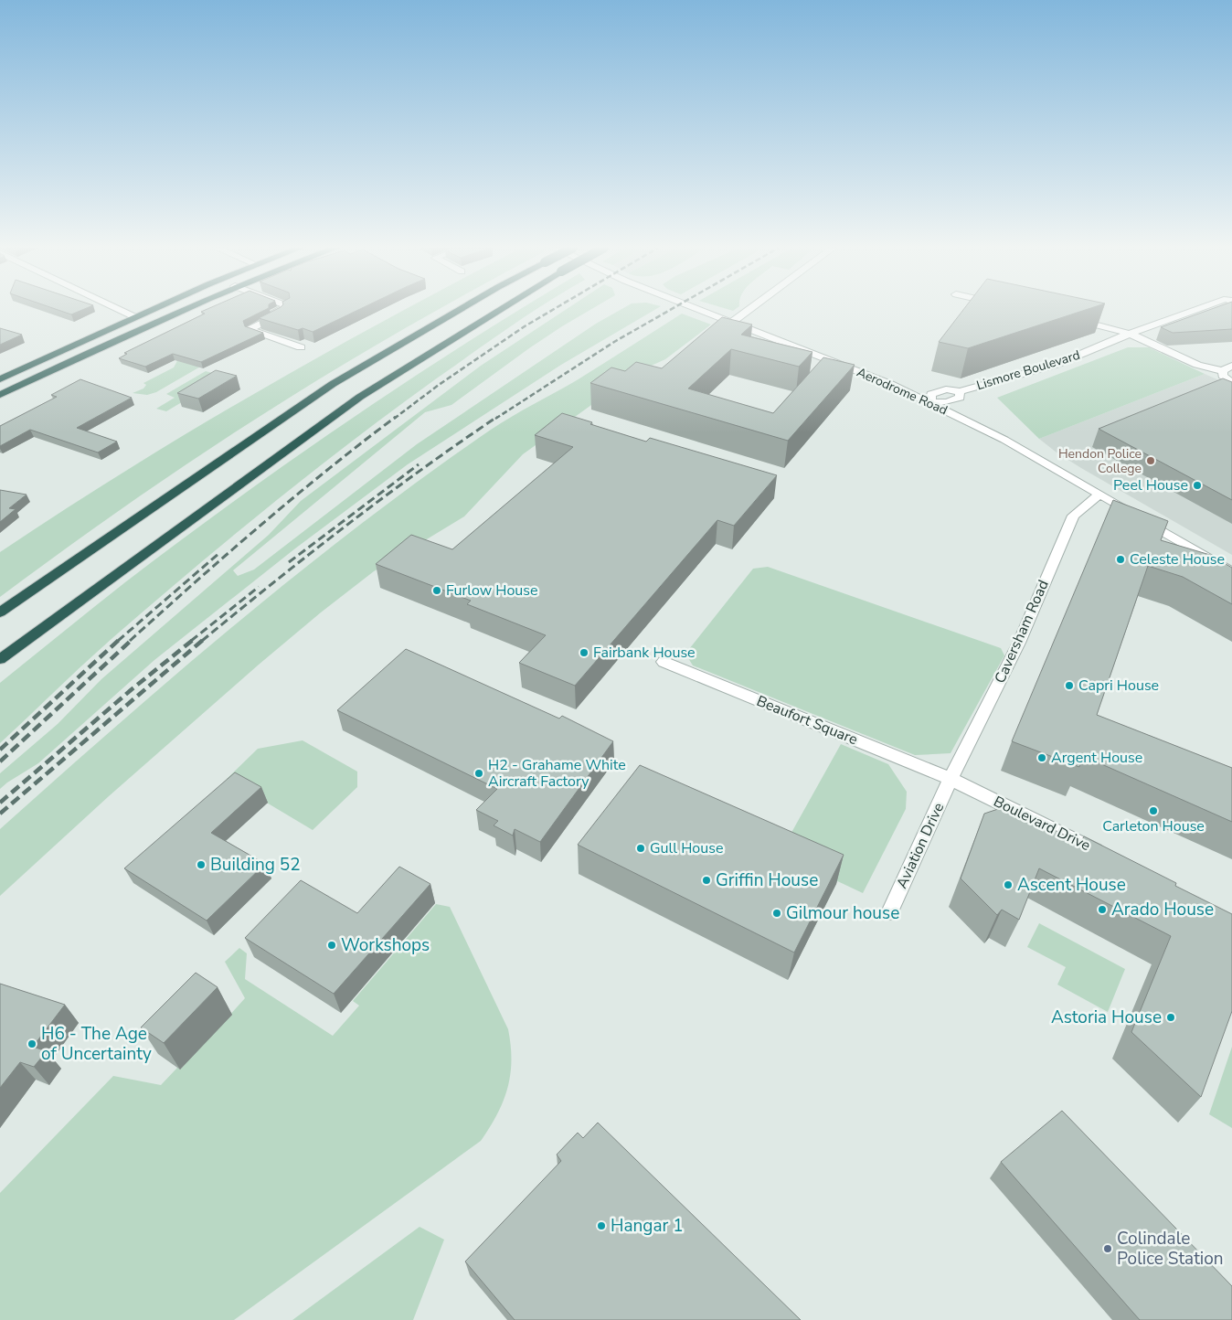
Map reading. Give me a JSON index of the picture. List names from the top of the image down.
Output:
{
  "streets": {
    "street": [
      "Lismore Boulevard",
      "Aerodrome Road",
      "Caversham Road",
      "Beaufort Square",
      "Boulevard Drive",
      "Aviation Drive"
    ]
  },
  "crossings": [
    ["Lismore Boulevard", "Aerodrome Road"],
    ["Aerodrome Road", "Caversham Road"],
    ["Caversham Road", "Beaufort Square"],
    ["Caversham Road", "Boulevard Drive"],
    ["Caversham Road", "Aviation Drive"],
    ["Beaufort Square", "Boulevard Drive"],
    ["Beaufort Square", "Aviation Drive"],
    ["Boulevard Drive", "Aviation Drive"]
  ],
  "places": [
    "Hendon Police College",
    "Peel House",
    "Celeste House",
    "Furlow House",
    "Fairbank House",
    "Capri House",
    "Argent House",
    "H2 - Grahame White Aircraft Factory",
    "Carleton House",
    "Gull House",
    "Building 52",
    "Griffin House",
    "Ascent House",
    "Arado House",
    "Gilmour house",
    "Workshops",
    "Astoria House",
    "H6 - The Age of Uncertainty",
    "Hangar 1",
    "Colindale Police Station"
  ]
}
